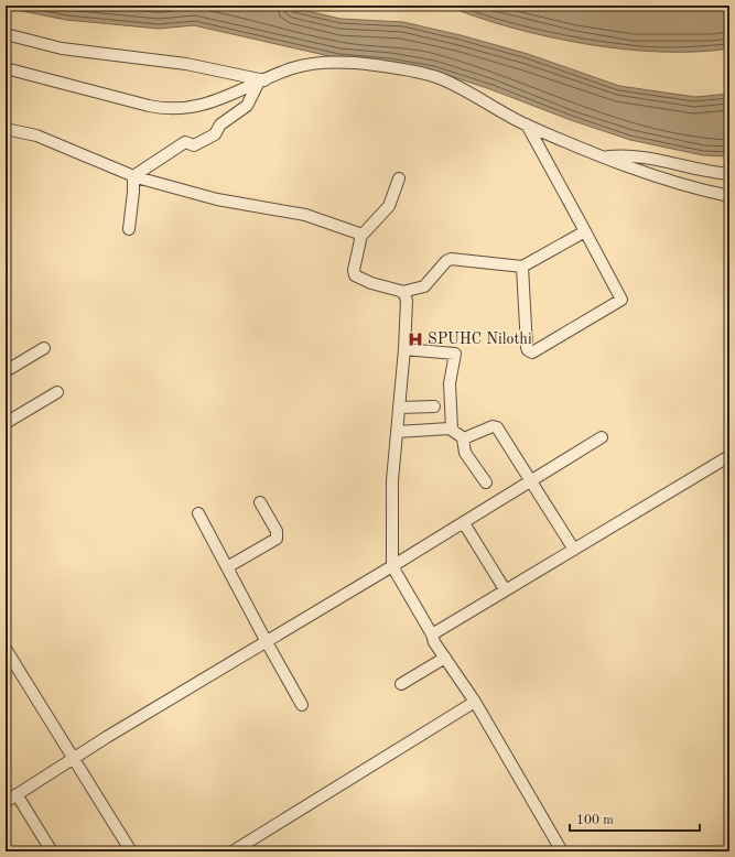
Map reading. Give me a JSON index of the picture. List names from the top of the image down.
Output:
{
  "places": {
    "hospital": ["SPUHC Nilothi"]
  },
  "scale_bar": "100 m"
}
